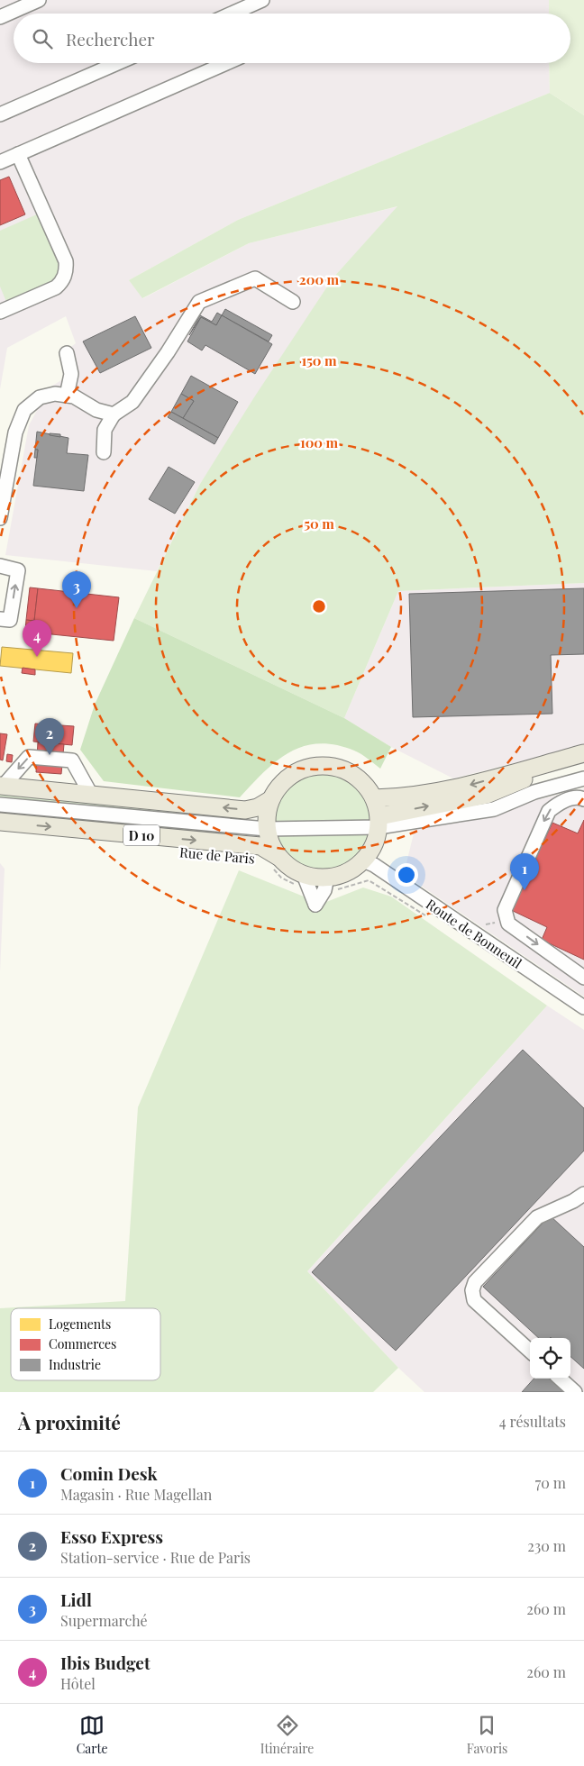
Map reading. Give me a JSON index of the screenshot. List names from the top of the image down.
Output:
{
  "streets": {
    "main road": ["D 10", "Rue de Paris"],
    "street": ["Route de Bonneuil"]
  },
  "legend": ["Logements", "Commerces", "Industrie"],
  "page": {
    "search": "Rechercher",
    "pins": [
      "3",
      "4",
      "2",
      "1"
    ],
    "heading": ["À proximité", "4 résultats"],
    "list": [
      {
        "mark": "1",
        "name": "Comin Desk",
        "note": "Magasin · Rue Magellan",
        "value": "70 m"
      },
      {
        "mark": "2",
        "name": "Esso Express",
        "note": "Station-service · Rue de Paris",
        "value": "230 m"
      },
      {
        "mark": "3",
        "name": "Lidl",
        "note": "Supermarché",
        "value": "260 m"
      },
      {
        "mark": "4",
        "name": "Ibis Budget",
        "note": "Hôtel",
        "value": "260 m"
      }
    ],
    "nav": ["Carte", "Itinéraire", "Favoris"]
  },
  "rings": [
    "200 m",
    "150 m",
    "100 m",
    "50 m"
  ]
}
